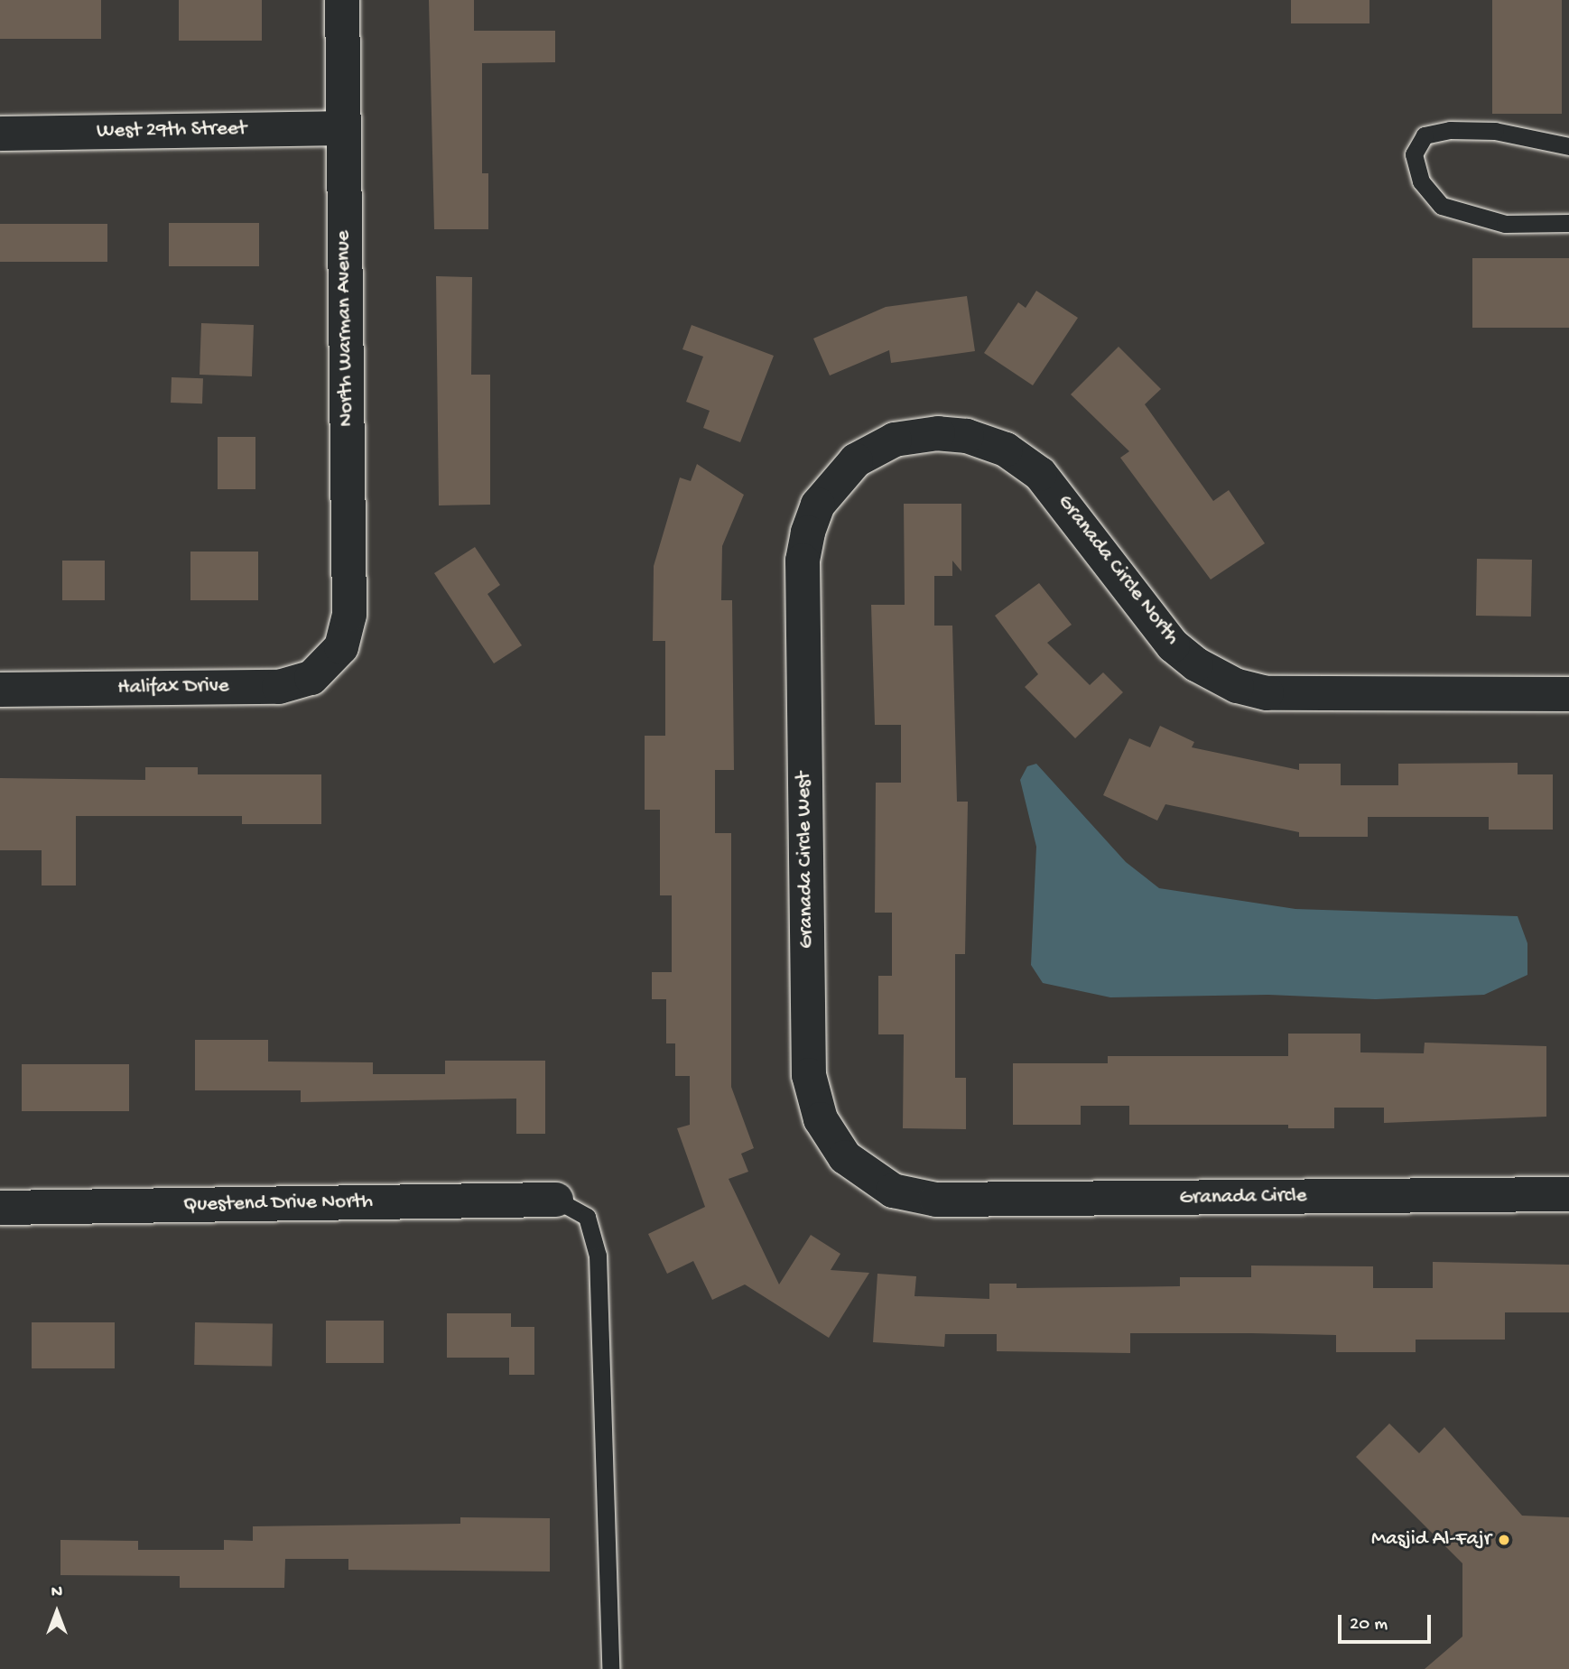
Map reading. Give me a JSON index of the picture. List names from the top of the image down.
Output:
{
  "streets": {
    "street": [
      "West 29th Street",
      "North Warman Avenue",
      "Granada Circle North",
      "Halifax Drive",
      "Granada Circle West",
      "Granada Circle",
      "Questend Drive North"
    ]
  },
  "crossings": [
    ["West 29th Street", "North Warman Avenue"],
    ["North Warman Avenue", "Halifax Drive"],
    ["Granada Circle North", "Granada Circle West"],
    ["Granada Circle West", "Granada Circle"]
  ],
  "places": ["Masjid Al-Fajr"],
  "scale_bar": "20 m",
  "north": "top"
}
